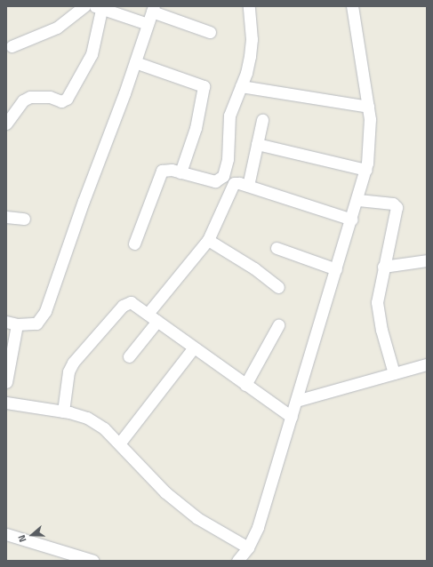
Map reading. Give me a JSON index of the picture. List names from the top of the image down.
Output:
{
  "north": "left"
}
